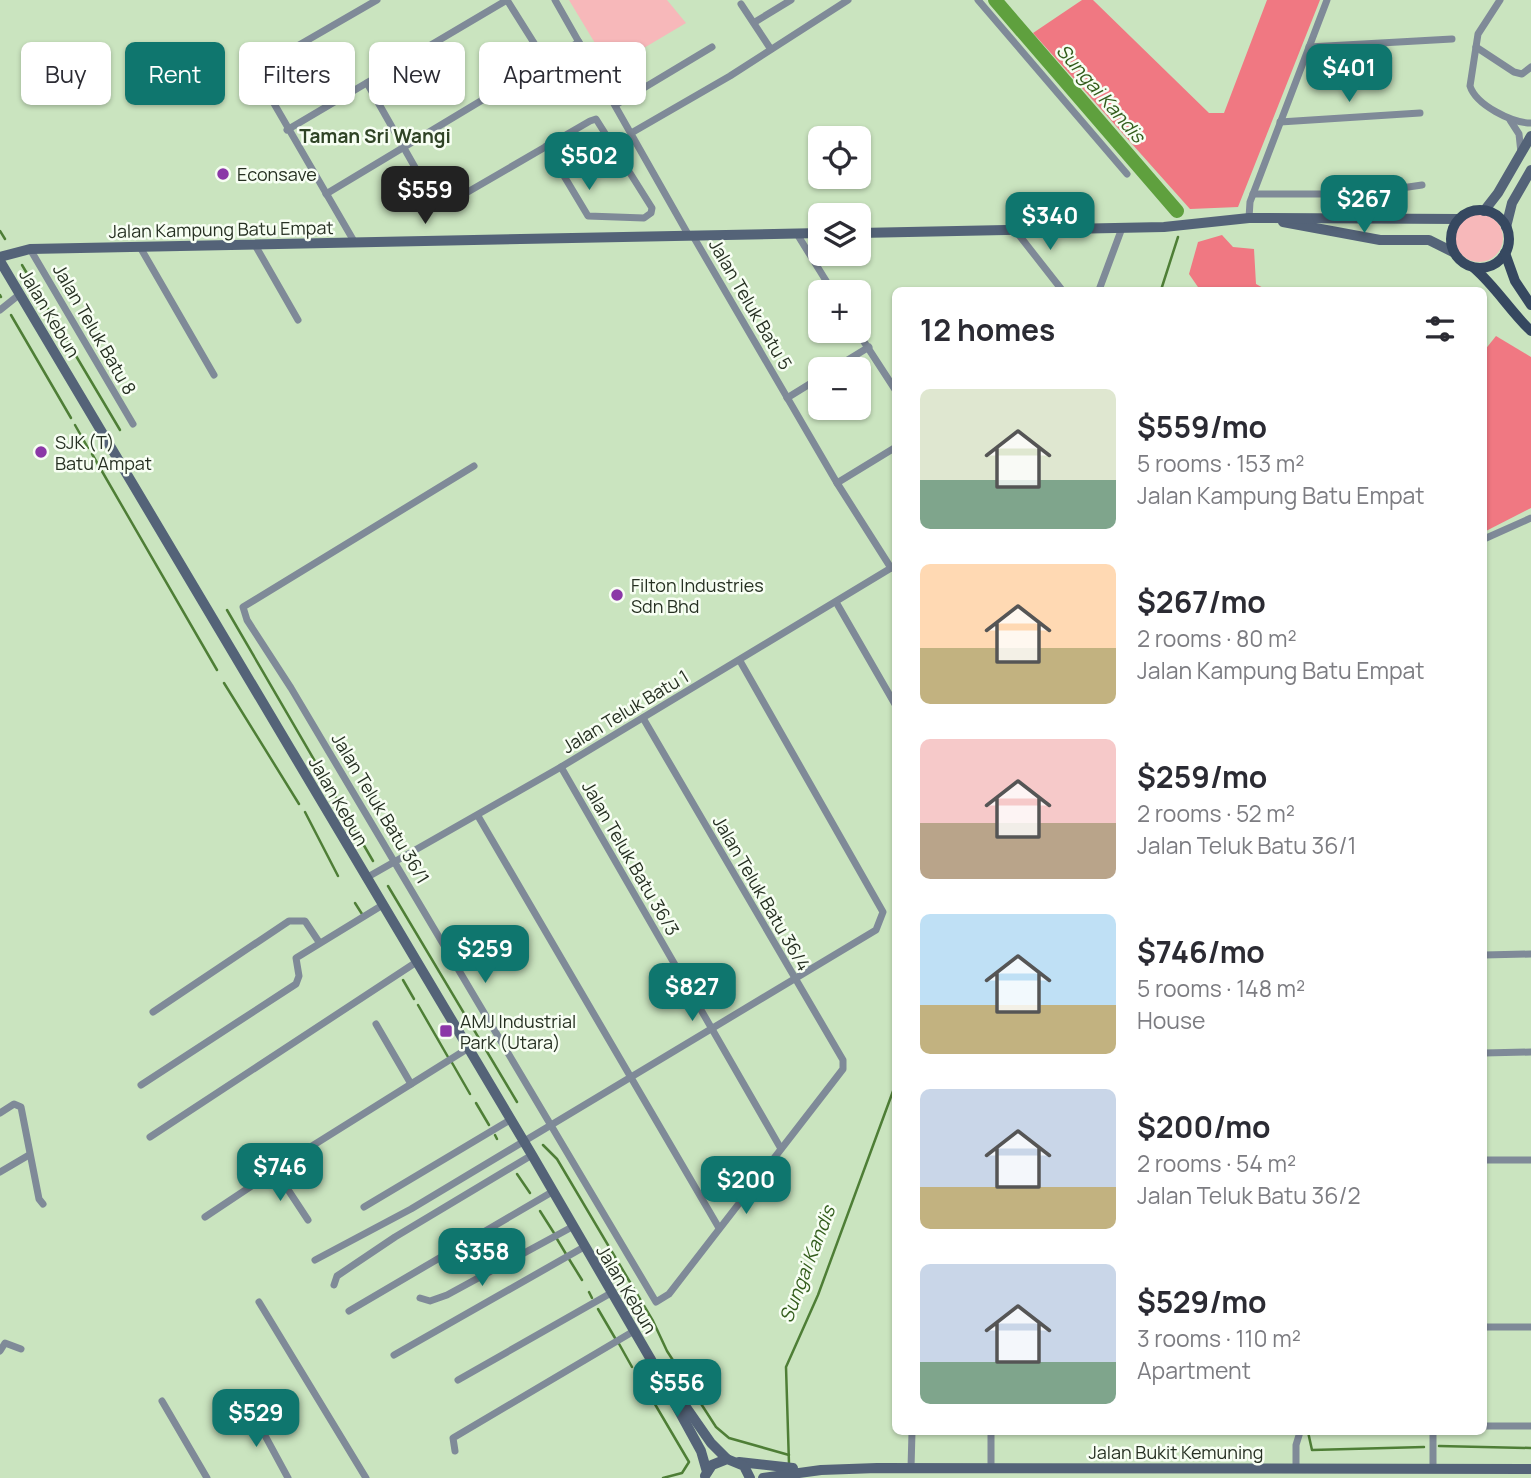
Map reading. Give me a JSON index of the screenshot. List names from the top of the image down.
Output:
{
  "streets": {
    "main road": ["Jalan Kampung Batu Empat", "Jalan Kebun", "Jalan Bukit Kemuning"],
    "street": [
      "Jalan Teluk Batu 5",
      "Jalan Teluk Batu 8",
      "Jalan Teluk Batu 1",
      "Jalan Teluk Batu 36/1",
      "Jalan Teluk Batu 36/3",
      "Jalan Teluk Batu 36/4"
    ]
  },
  "crossings": [
    ["Jalan Kampung Batu Empat", "Jalan Teluk Batu 5"],
    ["Jalan Kampung Batu Empat", "Jalan Kebun"],
    ["Jalan Kampung Batu Empat", "Jalan Teluk Batu 8"],
    ["Jalan Kebun", "Jalan Teluk Batu 1"],
    ["Jalan Kebun", "Jalan Bukit Kemuning"],
    ["Jalan Teluk Batu 1", "Jalan Teluk Batu 36/1"],
    ["Jalan Teluk Batu 1", "Jalan Teluk Batu 36/3"],
    ["Jalan Teluk Batu 1", "Jalan Teluk Batu 36/4"],
    ["Jalan Teluk Batu 36/3", "Jalan Teluk Batu 36/4"]
  ],
  "districts": ["Taman Sri Wangi"],
  "water": ["Sungai Kandis"],
  "places": {
    "other": ["Econsave", "SJK (T) Batu Ampat", "Filton Industries Sdn Bhd"],
    "transit": ["AMJ Industrial Park (Utara)"]
  },
  "page": {
    "chip": [
      "Buy",
      "Rent",
      "Filters",
      "New",
      "Apartment"
    ],
    "price": [
      "$401",
      "$502",
      "$559",
      "$267",
      "$340",
      "$259",
      "$827",
      "$746",
      "$200",
      "$358",
      "$556",
      "$529"
    ],
    "map_buttons": ["+", "−"],
    "heading": "12 homes",
    "list": [
      {
        "name": "$559/mo",
        "note": "5 rooms · 153 m² · Jalan Kampung Batu Empat"
      },
      {
        "name": "$267/mo",
        "note": "2 rooms · 80 m² · Jalan Kampung Batu Empat"
      },
      {
        "name": "$259/mo",
        "note": "2 rooms · 52 m² · Jalan Teluk Batu 36/1"
      },
      {
        "name": "$746/mo",
        "note": "5 rooms · 148 m² · House"
      },
      {
        "name": "$200/mo",
        "note": "2 rooms · 54 m² · Jalan Teluk Batu 36/2"
      },
      {
        "name": "$529/mo",
        "note": "3 rooms · 110 m² · Apartment"
      }
    ]
  }
}
